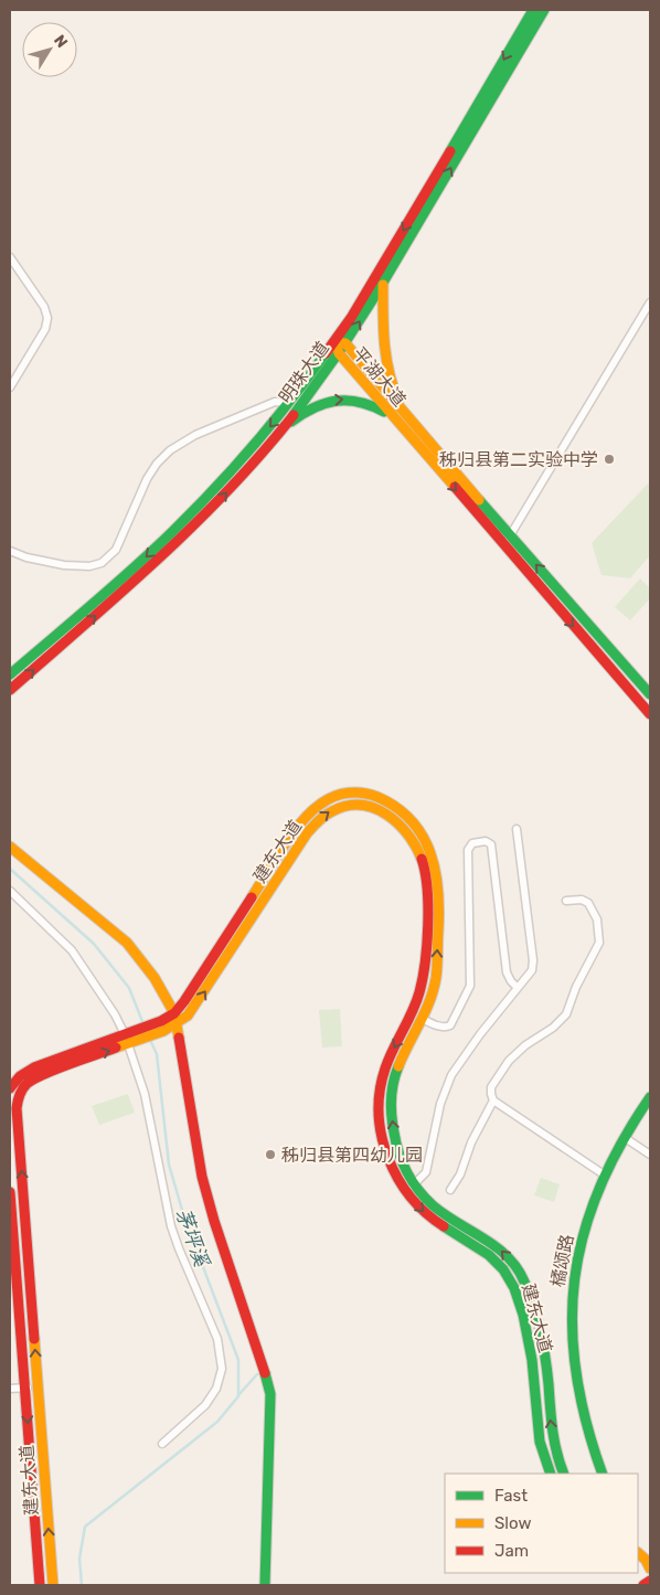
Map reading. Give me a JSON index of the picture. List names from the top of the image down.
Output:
{
  "streets": {
    "main road": [
      "明珠大道",
      "平湖大道",
      "建东大道",
      "橘颂路"
    ]
  },
  "crossings": [
    ["明珠大道", "平湖大道"]
  ],
  "water": ["茅坪溪"],
  "places": ["秭归县第二实验中学", "秭归县第四幼儿园"],
  "legend": ["Fast", "Slow", "Jam"],
  "north": "top right"
}
